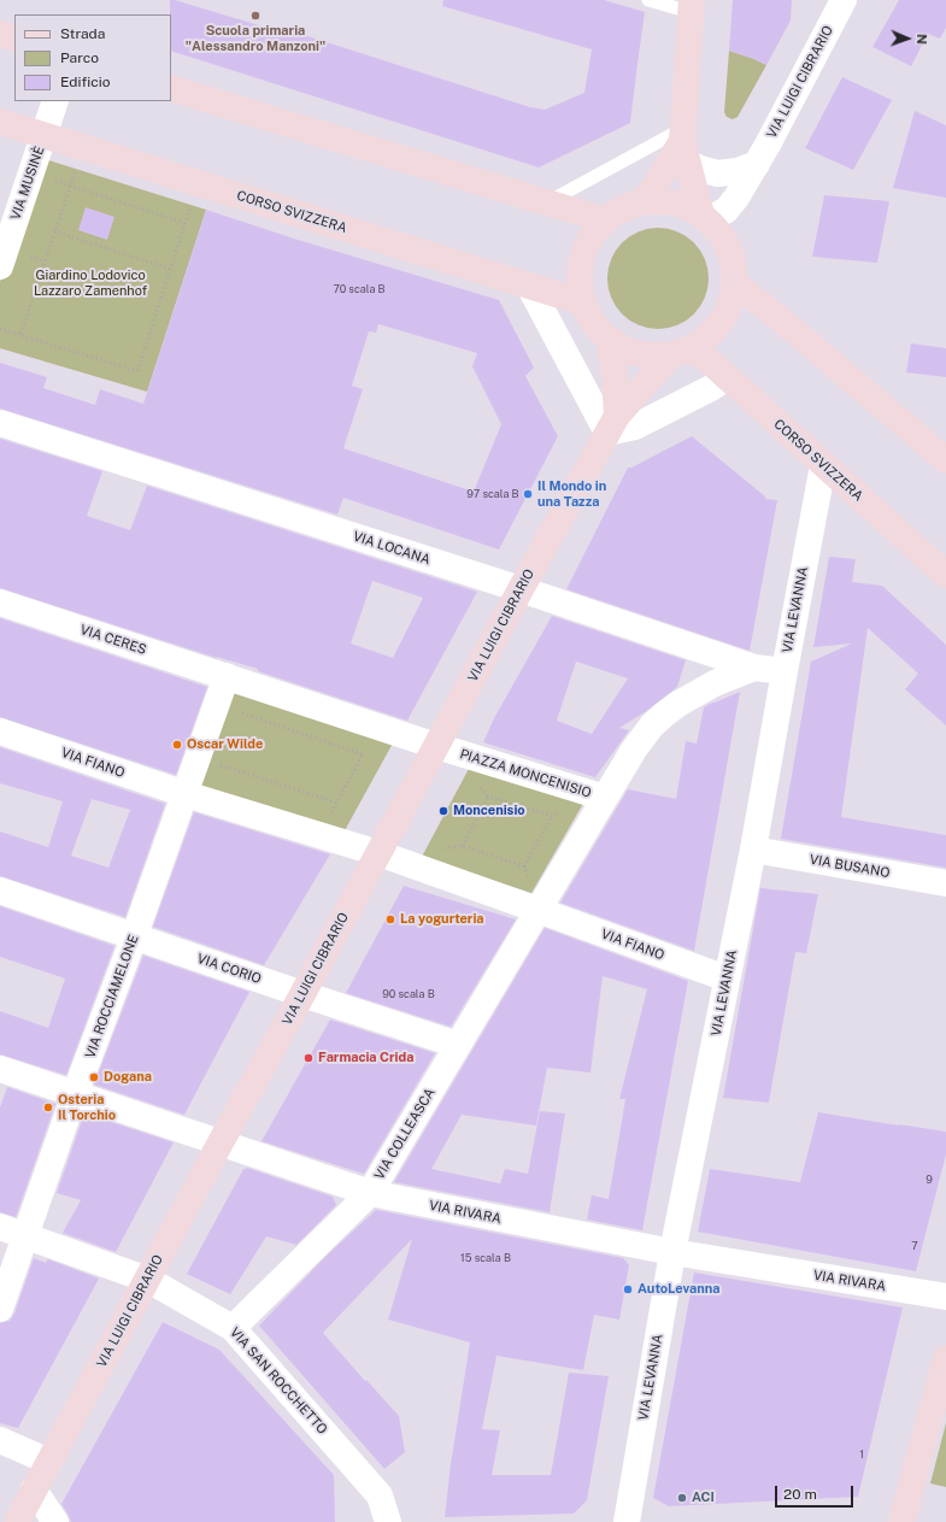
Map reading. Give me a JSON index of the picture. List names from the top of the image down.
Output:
{
  "streets": {
    "street": [
      "VIA LUIGI CIBRARIO",
      "VIA MUSINÈ",
      "CORSO SVIZZERA",
      "VIA LOCANA",
      "VIA LEVANNA",
      "VIA CERES",
      "VIA FIANO",
      "PIAZZA MONCENISIO",
      "VIA BUSANO",
      "VIA CORIO",
      "VIA ROCCIAMELONE",
      "VIA COLLEASCA",
      "VIA RIVARA",
      "VIA SAN ROCCHETTO"
    ]
  },
  "crossings": [
    ["VIA LUIGI CIBRARIO", "CORSO SVIZZERA"],
    ["VIA LUIGI CIBRARIO", "VIA LOCANA"],
    ["VIA LUIGI CIBRARIO", "PIAZZA MONCENISIO"],
    ["VIA LUIGI CIBRARIO", "VIA CORIO"],
    ["VIA LUIGI CIBRARIO", "VIA RIVARA"],
    ["VIA LUIGI CIBRARIO", "VIA SAN ROCCHETTO"],
    ["VIA MUSINÈ", "CORSO SVIZZERA"],
    ["CORSO SVIZZERA", "VIA LEVANNA"],
    ["VIA LOCANA", "VIA LEVANNA"],
    ["VIA LEVANNA", "VIA FIANO"],
    ["VIA LEVANNA", "VIA BUSANO"],
    ["VIA LEVANNA", "VIA RIVARA"],
    ["VIA CERES", "PIAZZA MONCENISIO"],
    ["VIA FIANO", "PIAZZA MONCENISIO"],
    ["VIA FIANO", "VIA ROCCIAMELONE"],
    ["VIA FIANO", "VIA COLLEASCA"],
    ["PIAZZA MONCENISIO", "VIA COLLEASCA"],
    ["VIA CORIO", "VIA ROCCIAMELONE"],
    ["VIA CORIO", "VIA COLLEASCA"],
    ["VIA ROCCIAMELONE", "VIA RIVARA"],
    ["VIA ROCCIAMELONE", "VIA SAN ROCCHETTO"],
    ["VIA COLLEASCA", "VIA RIVARA"],
    ["VIA COLLEASCA", "VIA SAN ROCCHETTO"]
  ],
  "parks": ["Giardino Lodovico Lazzaro Zamenhof"],
  "places": [
    "Scuola primaria \"Alessandro Manzoni\"",
    "Il Mondo in una Tazza",
    "Oscar Wilde",
    "Moncenisio",
    "La yogurteria",
    "Farmacia Crida",
    "Dogana",
    "Osteria Il Torchio",
    "AutoLevanna",
    "ACI"
  ],
  "house_numbers": [
    "70 scala B",
    "97 scala B",
    "90 scala B",
    "9",
    "7",
    "15 scala B",
    "1"
  ],
  "legend": ["Strada", "Parco", "Edificio"],
  "scale_bar": "20 m",
  "north": "right"
}
